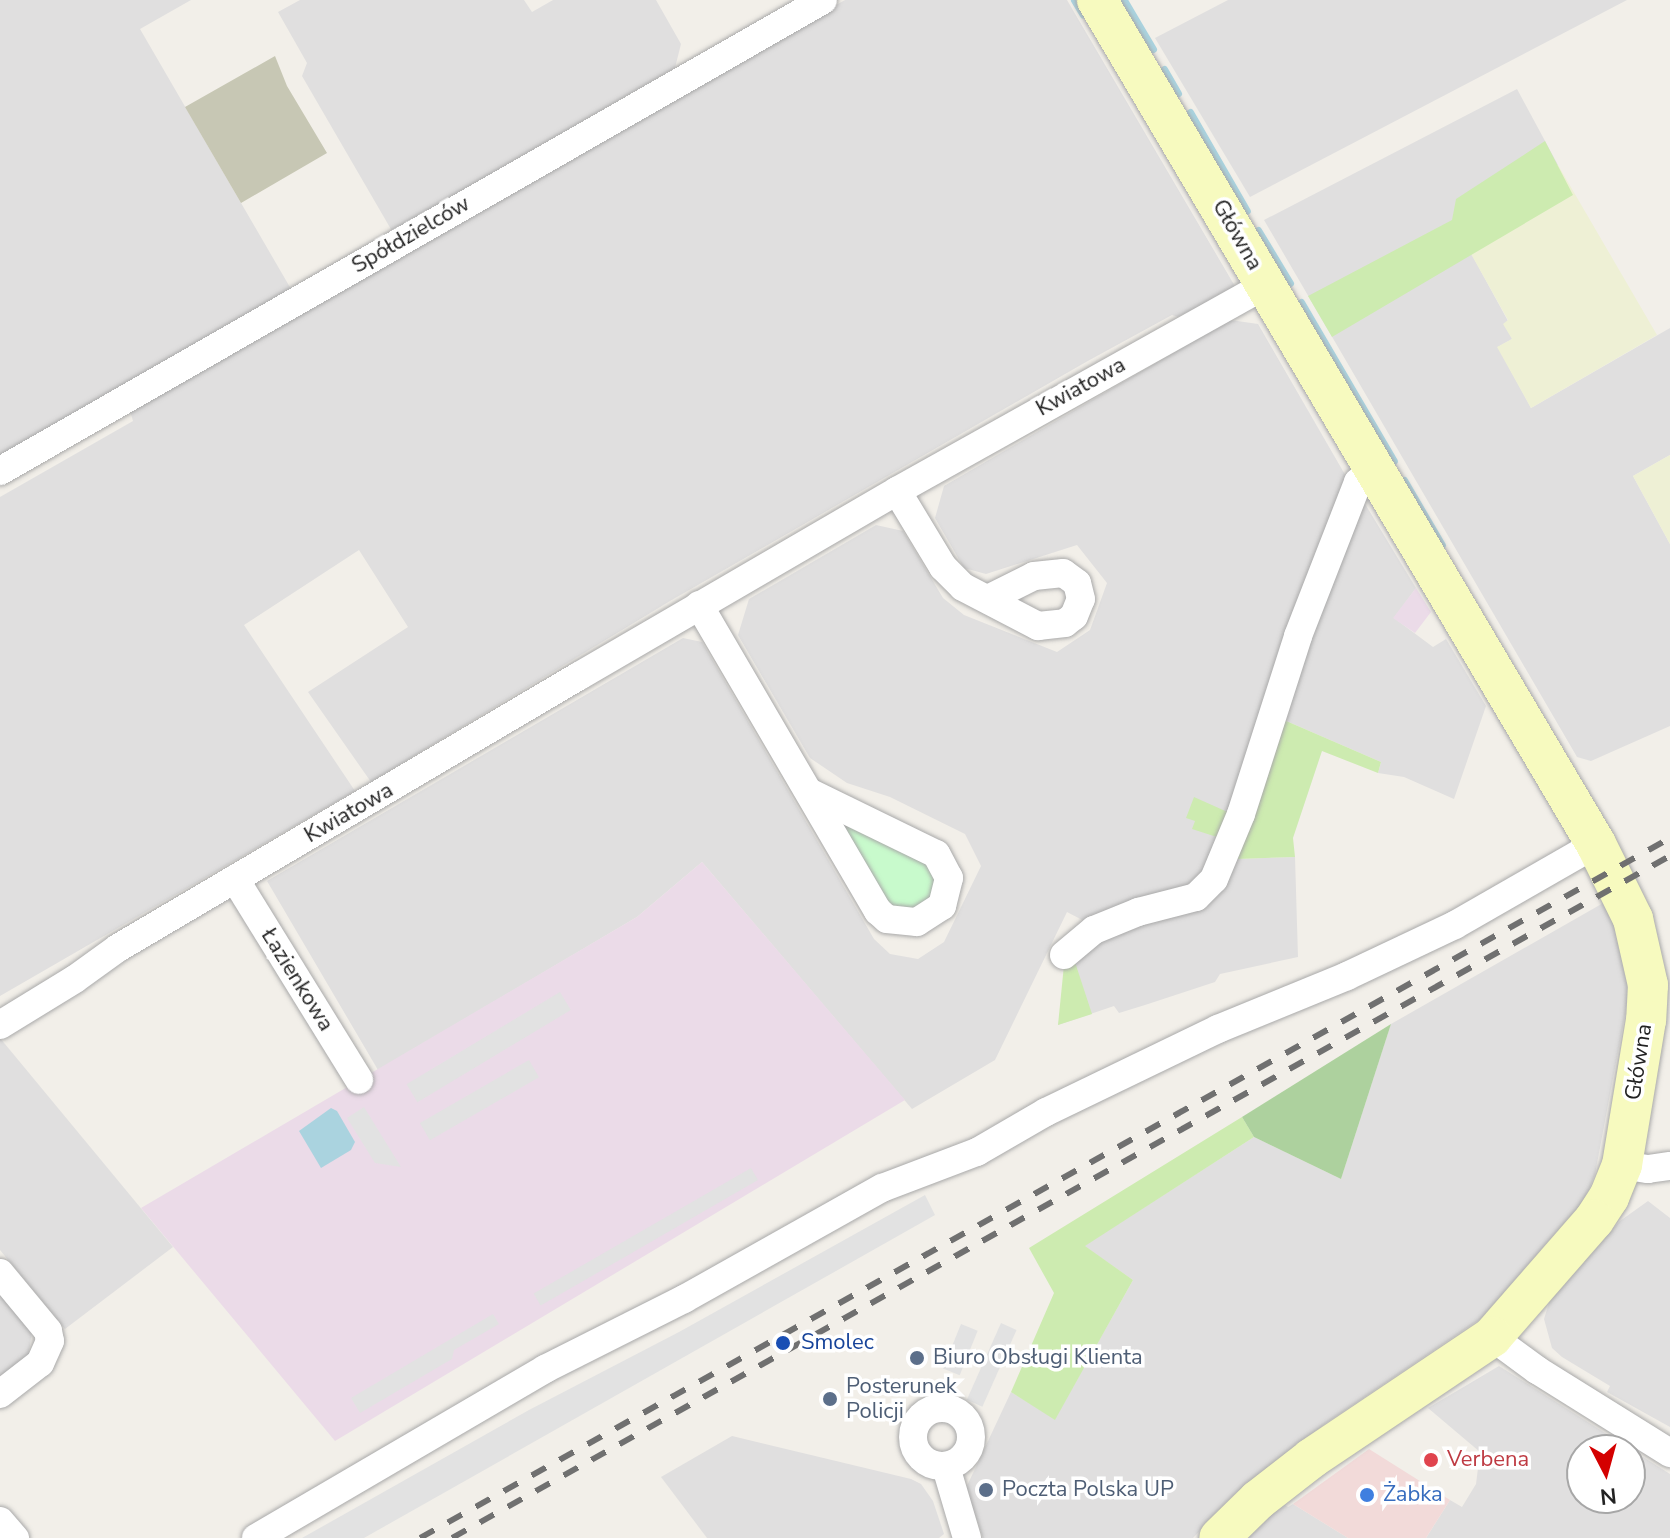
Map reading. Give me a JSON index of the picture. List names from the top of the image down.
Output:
{
  "streets": {
    "street": [
      "Spółdzielców",
      "Główna",
      "Kwiatowa",
      "Łazienkowa"
    ]
  },
  "crossings": [
    ["Główna", "Kwiatowa"],
    ["Kwiatowa", "Łazienkowa"]
  ],
  "places": [
    "Smolec",
    "Biuro Obsługi Klienta",
    "Posterunek Policji",
    "Verbena",
    "Poczta Polska UP",
    "Żabka"
  ],
  "north": "bottom"
}
